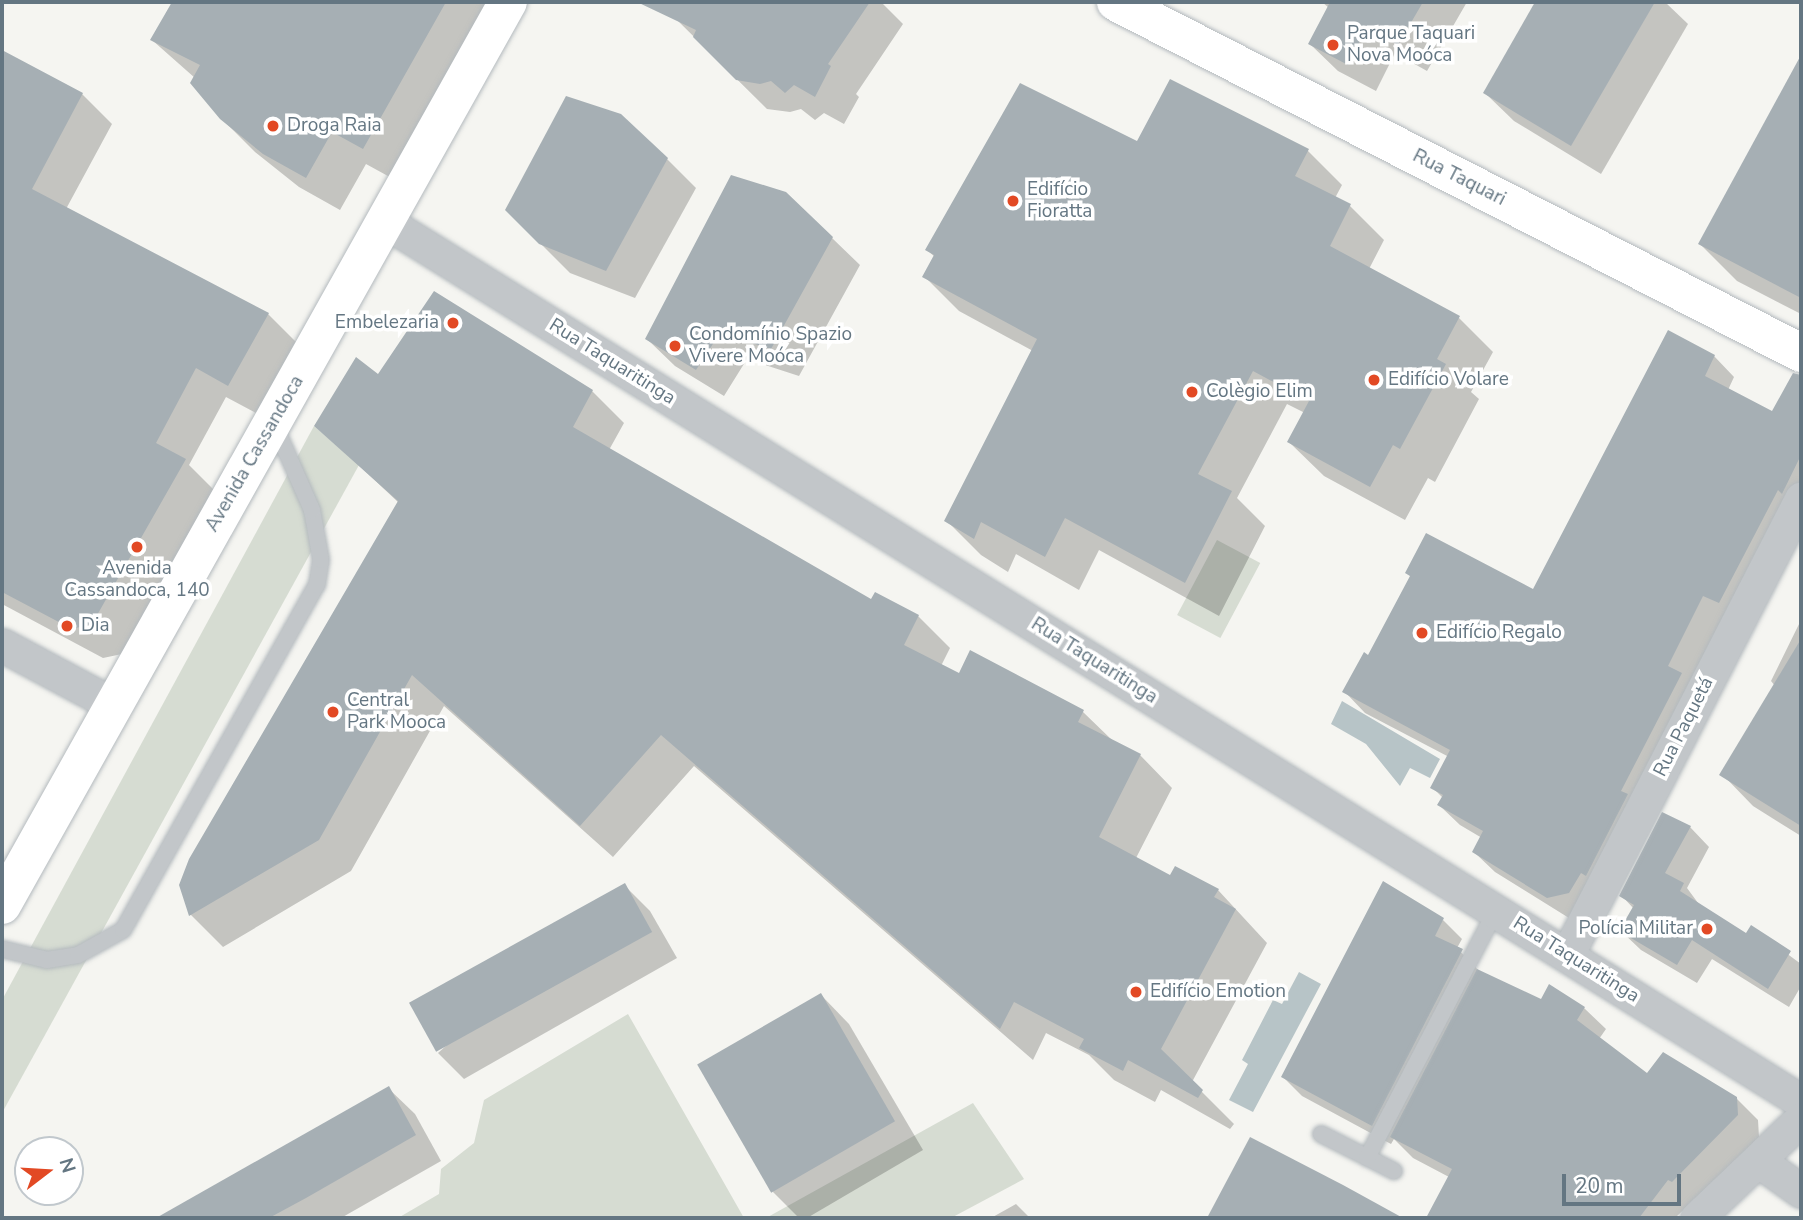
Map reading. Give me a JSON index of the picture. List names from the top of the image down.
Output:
{
  "streets": {
    "street": [
      "Rua Taquari",
      "Rua Taquaritinga",
      "Avenida Cassandoca",
      "Rua Paquetá"
    ]
  },
  "crossings": [
    ["Rua Taquaritinga", "Avenida Cassandoca"],
    ["Rua Taquaritinga", "Rua Paquetá"]
  ],
  "places": [
    "Parque Taquari Nova Moóca",
    "Droga Raia",
    "Edifício Fioratta",
    "Embelezaria",
    "Condomínio Spazio Vivere Moóca",
    "Edifício Volare",
    "Colègio Elim",
    "Avenida Cassandoca, 140",
    "Dia",
    "Edifício Regalo",
    "Central Park Mooca",
    "Polícia Militar",
    "Edifício Emotion"
  ],
  "scale_bar": "20 m",
  "north": "right"
}
